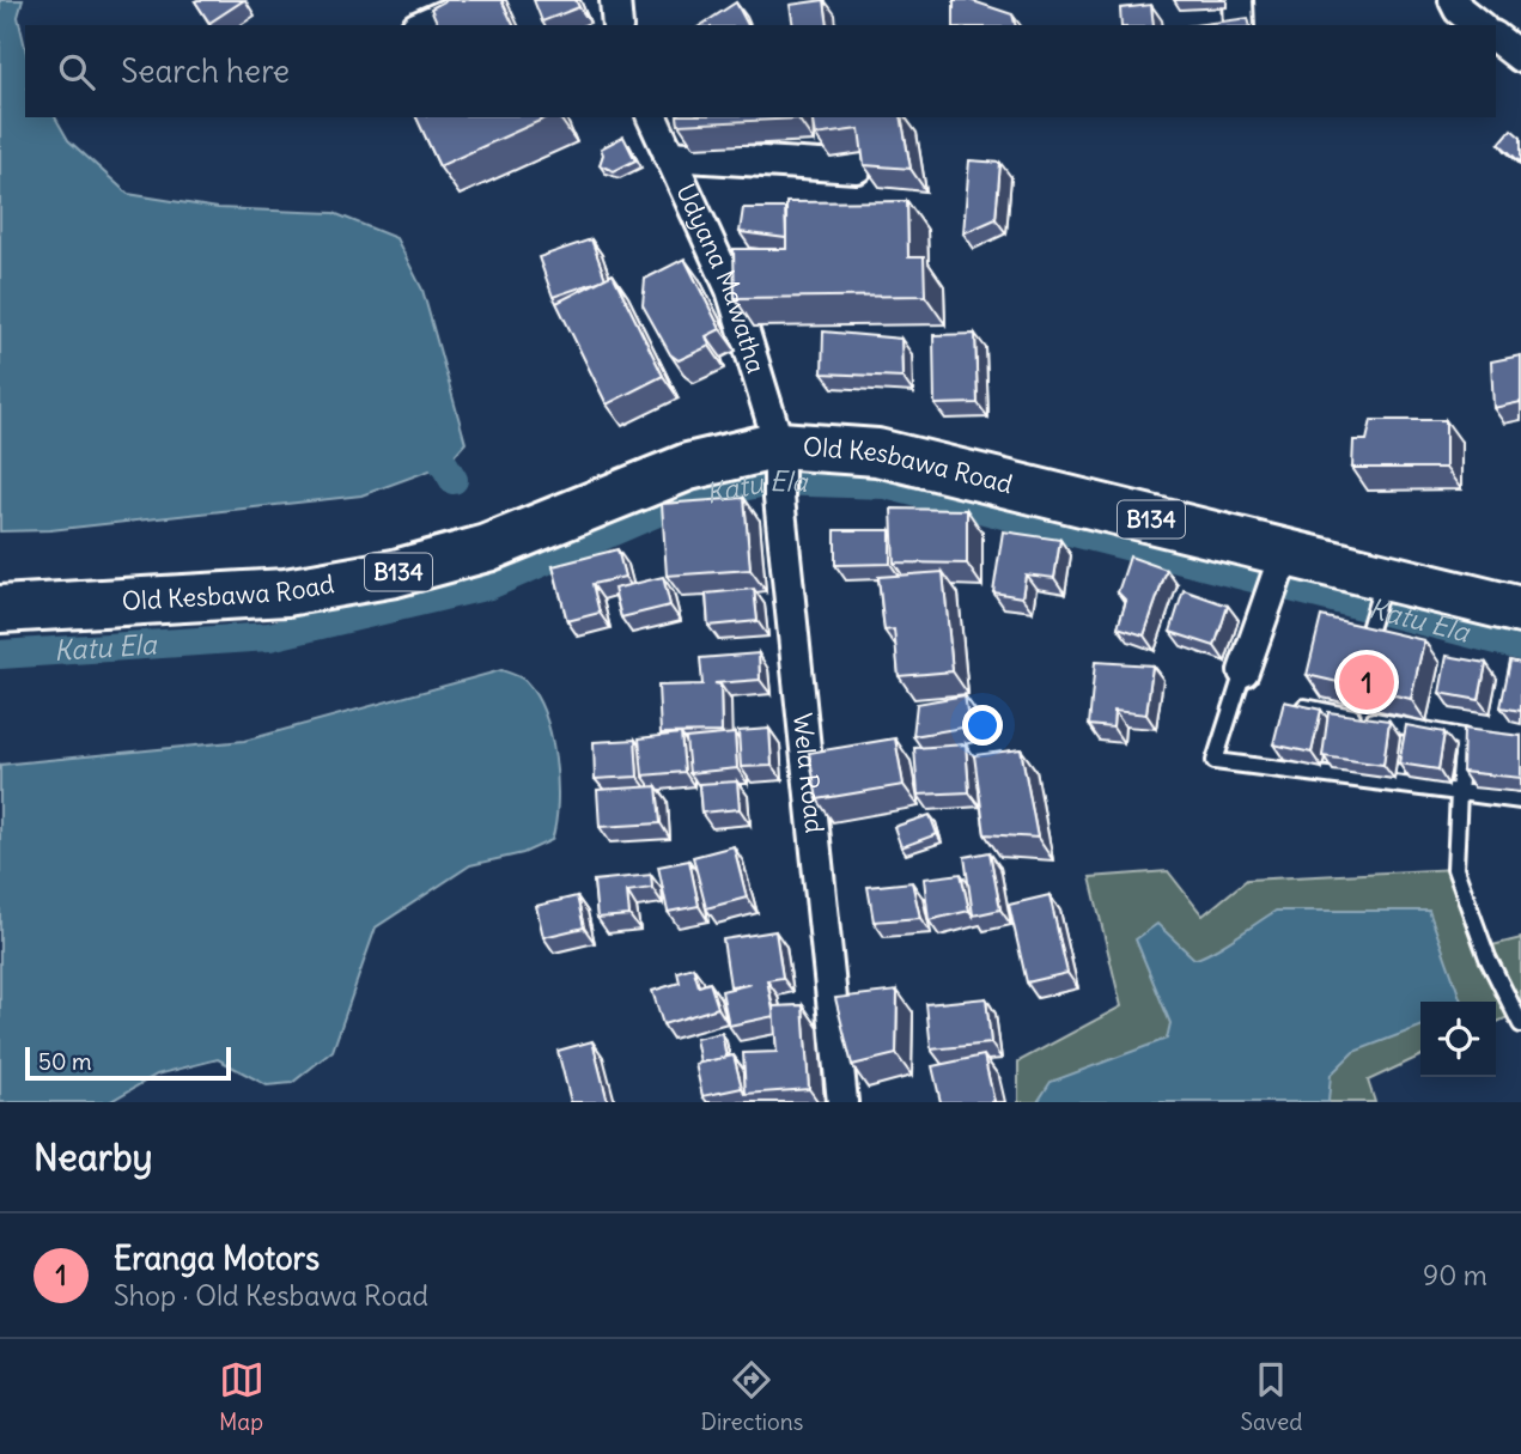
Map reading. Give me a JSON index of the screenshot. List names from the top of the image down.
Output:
{
  "streets": {
    "main road": ["Old Kesbawa Road", "B134"],
    "street": ["Udyana Mawatha", "Wela Road"]
  },
  "crossings": [
    ["Udyana Mawatha", "Old Kesbawa Road"],
    ["Udyana Mawatha", "Wela Road"],
    ["Old Kesbawa Road", "Wela Road"]
  ],
  "water": ["Katu Ela"],
  "scale_bar": "50 m",
  "page": {
    "search": "Search here",
    "pins": "1",
    "scale": "50 m",
    "heading": "Nearby",
    "list": [
      {
        "mark": "1",
        "name": "Eranga Motors",
        "note": "Shop · Old Kesbawa Road",
        "value": "90 m"
      }
    ],
    "nav": ["Map", "Directions", "Saved"]
  }
}
